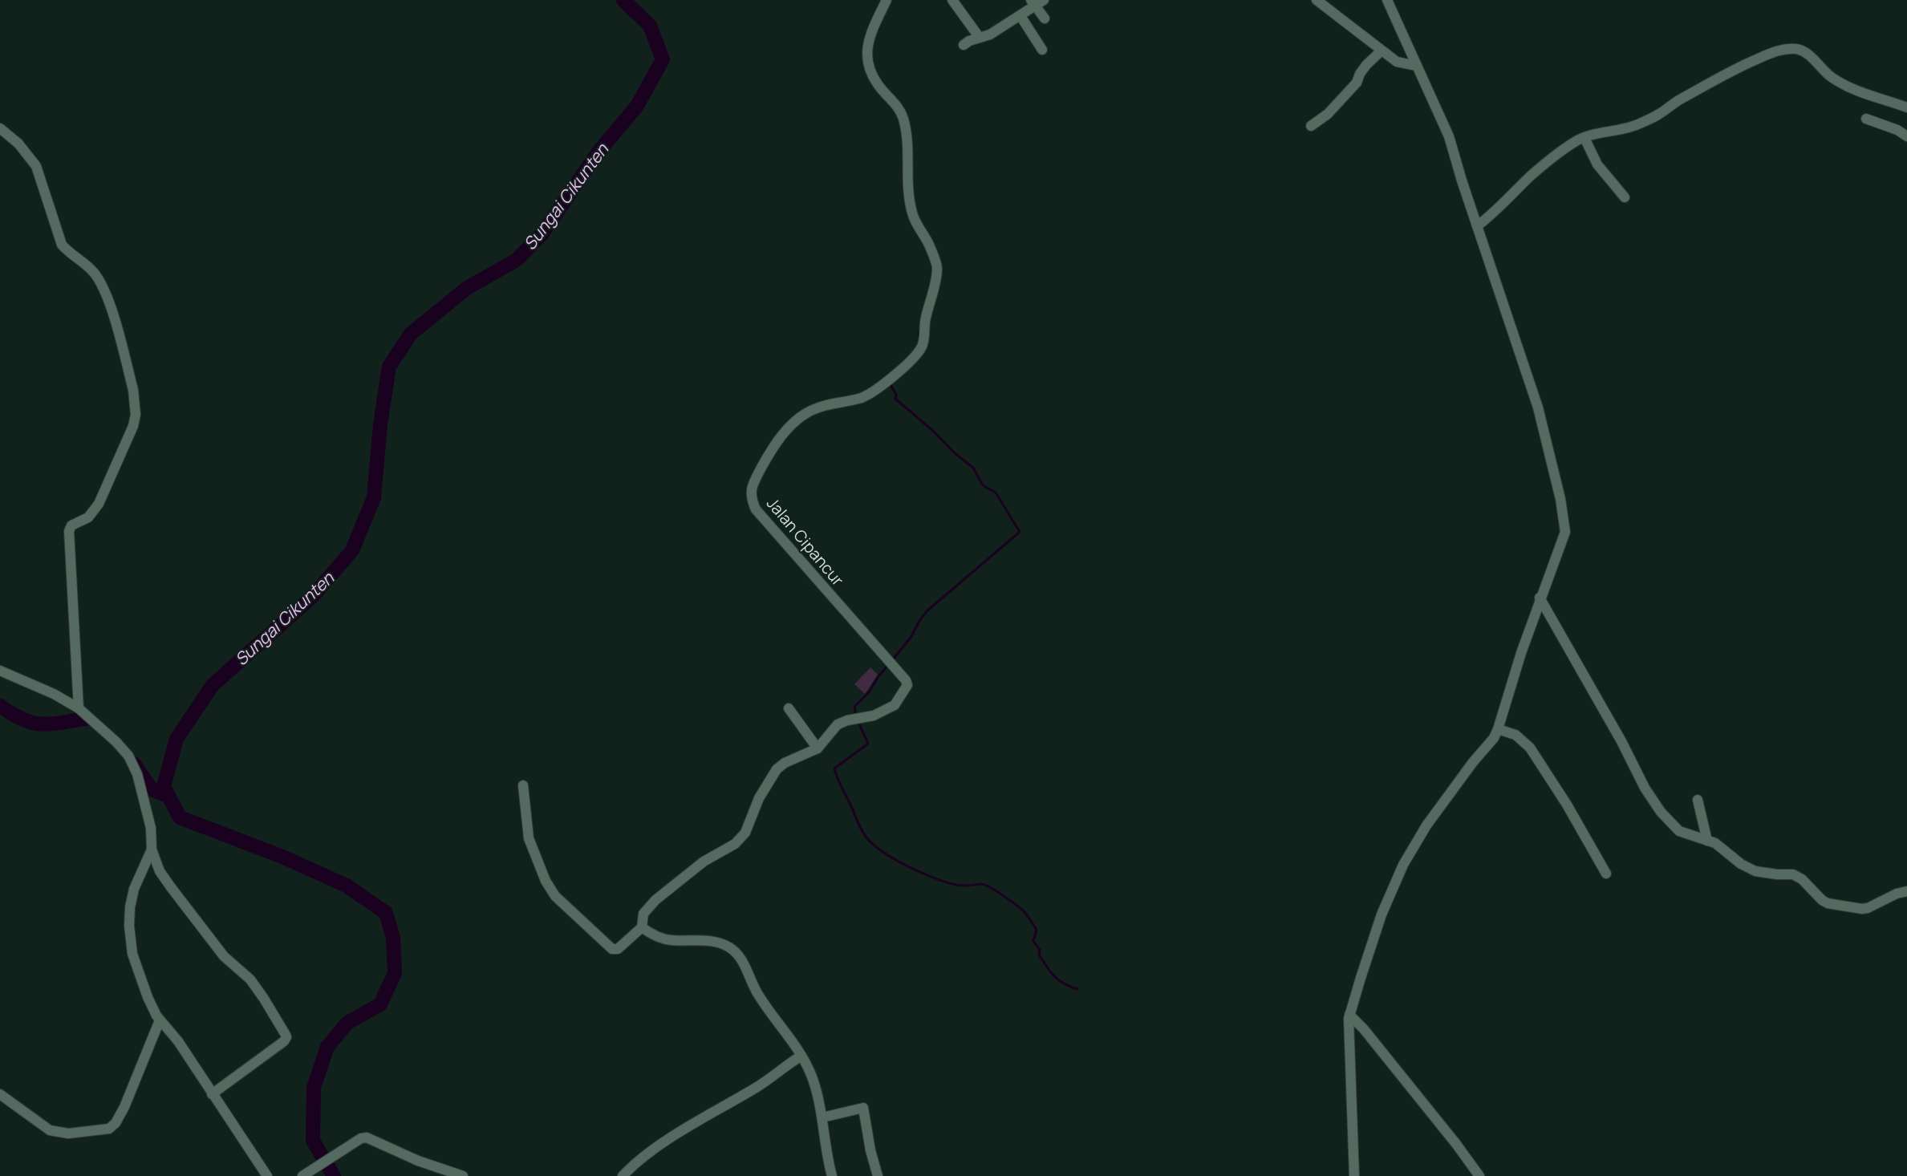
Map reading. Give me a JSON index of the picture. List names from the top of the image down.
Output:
{
  "streets": {
    "street": ["Jalan Cipancur"]
  },
  "water": ["Sungai Cikunten"]
}
